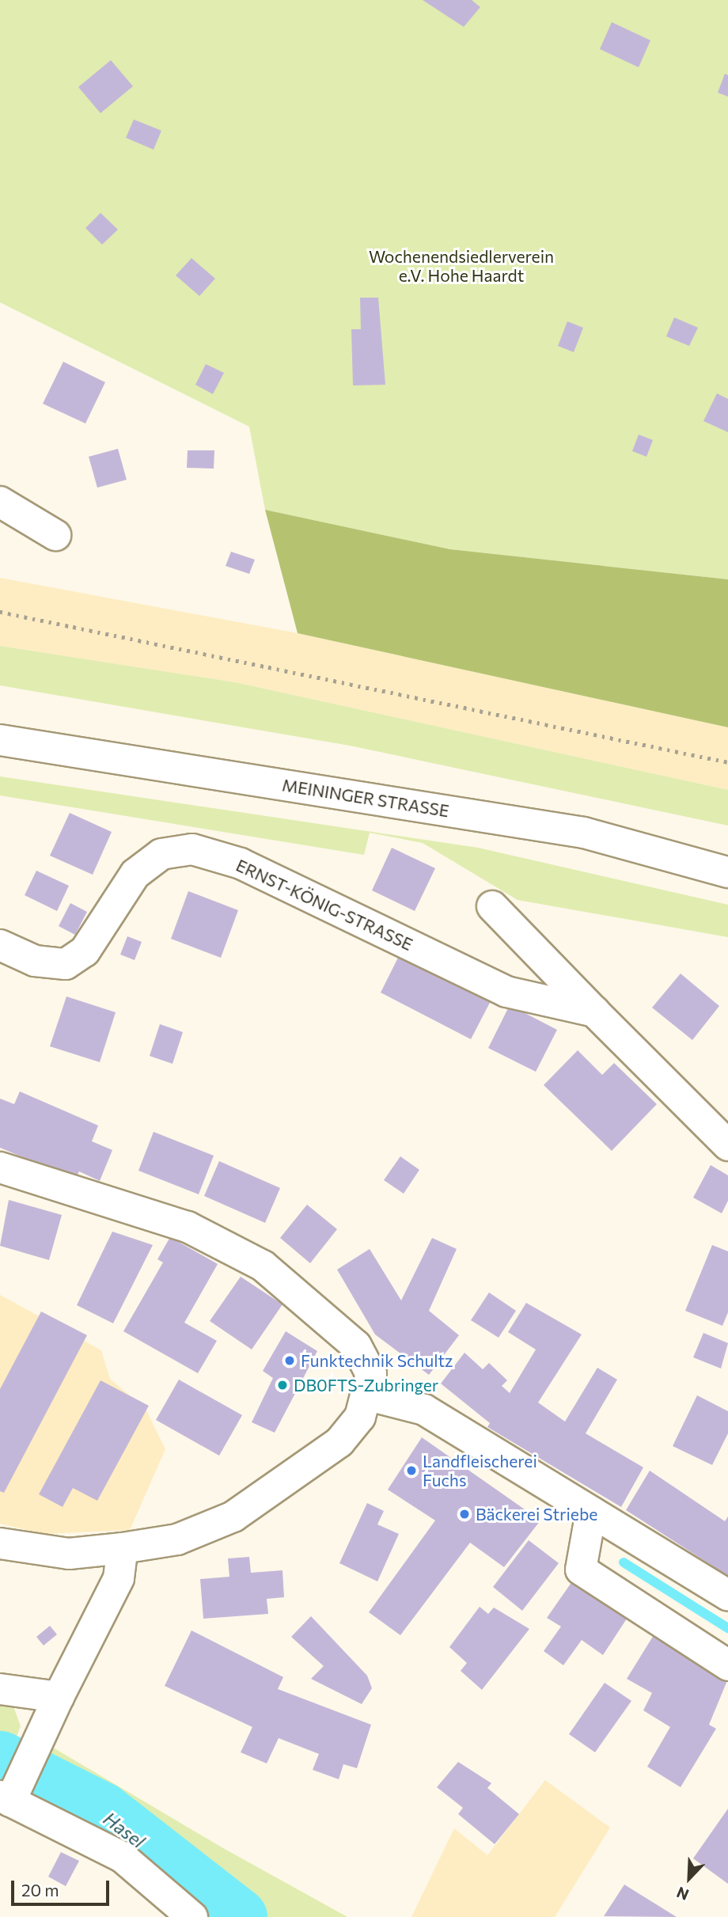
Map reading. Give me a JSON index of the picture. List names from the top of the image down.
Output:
{
  "streets": {
    "street": ["MEININGER STRASSE", "ERNST-KÖNIG-STRASSE"]
  },
  "water": ["Hasel"],
  "parks": ["Wochenendsiedlerverein e.V. Hohe Haardt"],
  "places": [
    "Funktechnik Schultz",
    "DB0FTS-Zubringer",
    "Landfleischerei Fuchs",
    "Bäckerei Striebe"
  ],
  "scale_bar": "20 m",
  "north": "bottom left"
}
